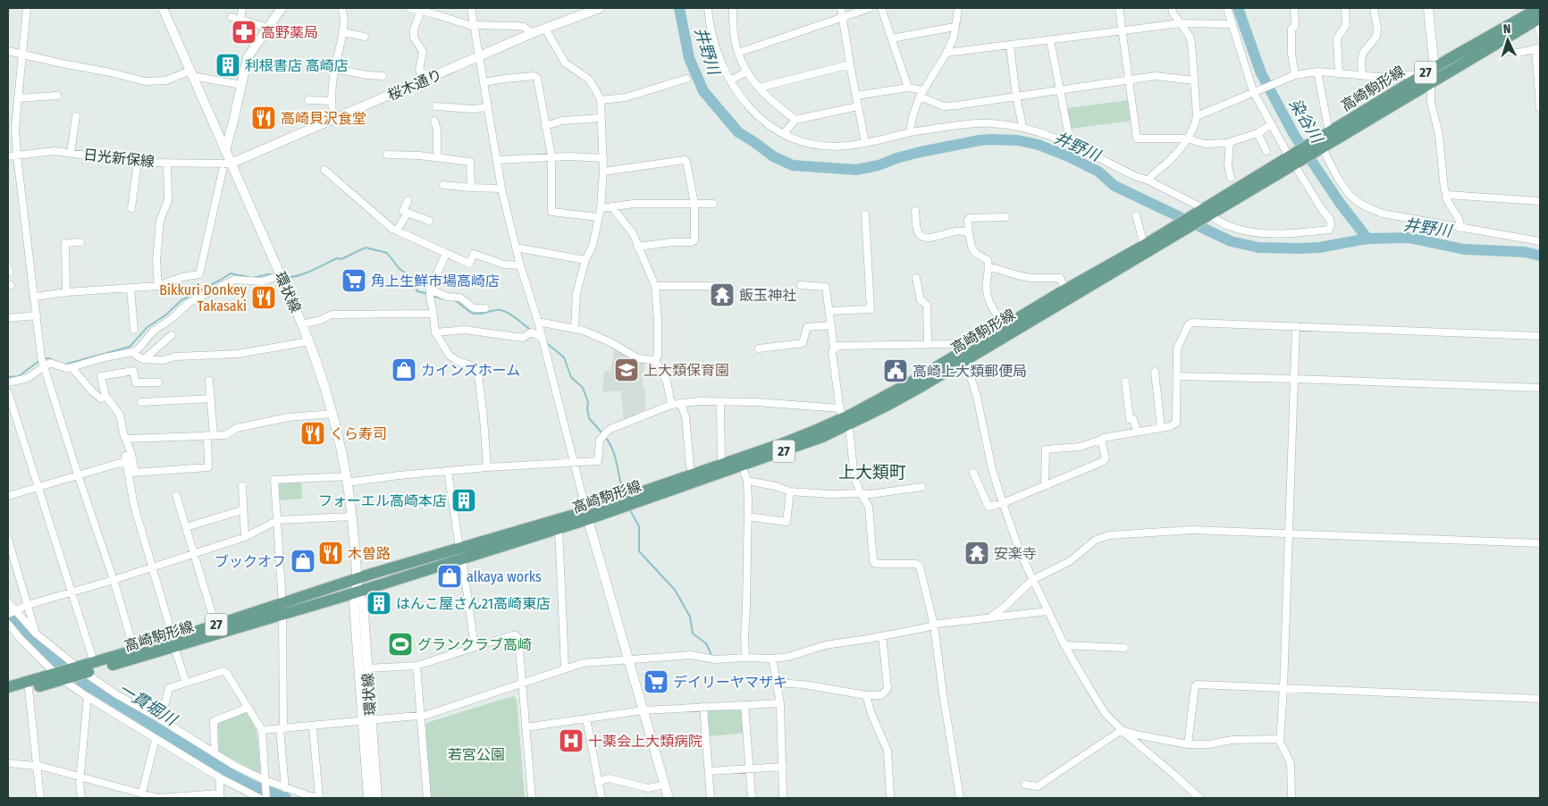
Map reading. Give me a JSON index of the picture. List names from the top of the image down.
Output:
{
  "streets": {
    "main road": ["27", "高崎駒形線"],
    "street": ["桜木通り", "日光新保線", "環状線"]
  },
  "crossings": [
    ["27", "高崎駒形線"],
    ["桜木通り", "日光新保線"],
    ["桜木通り", "環状線"],
    ["高崎駒形線", "環状線"],
    ["日光新保線", "環状線"]
  ],
  "districts": ["上大類町"],
  "water": ["井野川", "染谷川", "一貫堀川"],
  "parks": ["若宮公園"],
  "places": {
    "pharmacy": ["高野薬局"],
    "building": ["利根書店 高崎店", "フォーエル高崎本店", "はんこ屋さん21高崎東店"],
    "restaurant": [
      "高崎貝沢食堂",
      "Bikkuri Donkey Takasaki",
      "くら寿司",
      "木曽路"
    ],
    "supermarket": ["角上生鮮市場高崎店", "デイリーヤマザキ"],
    "temple": ["飯玉神社", "安楽寺"],
    "shop": ["カインズホーム", "ブックオフ", "alkaya works"],
    "school or university": ["上大類保育園"],
    "public building": ["高崎上大類郵便局"],
    "sports": ["グランクラブ高崎"],
    "hospital": ["十薬会上大類病院"]
  },
  "north": "top"
}
